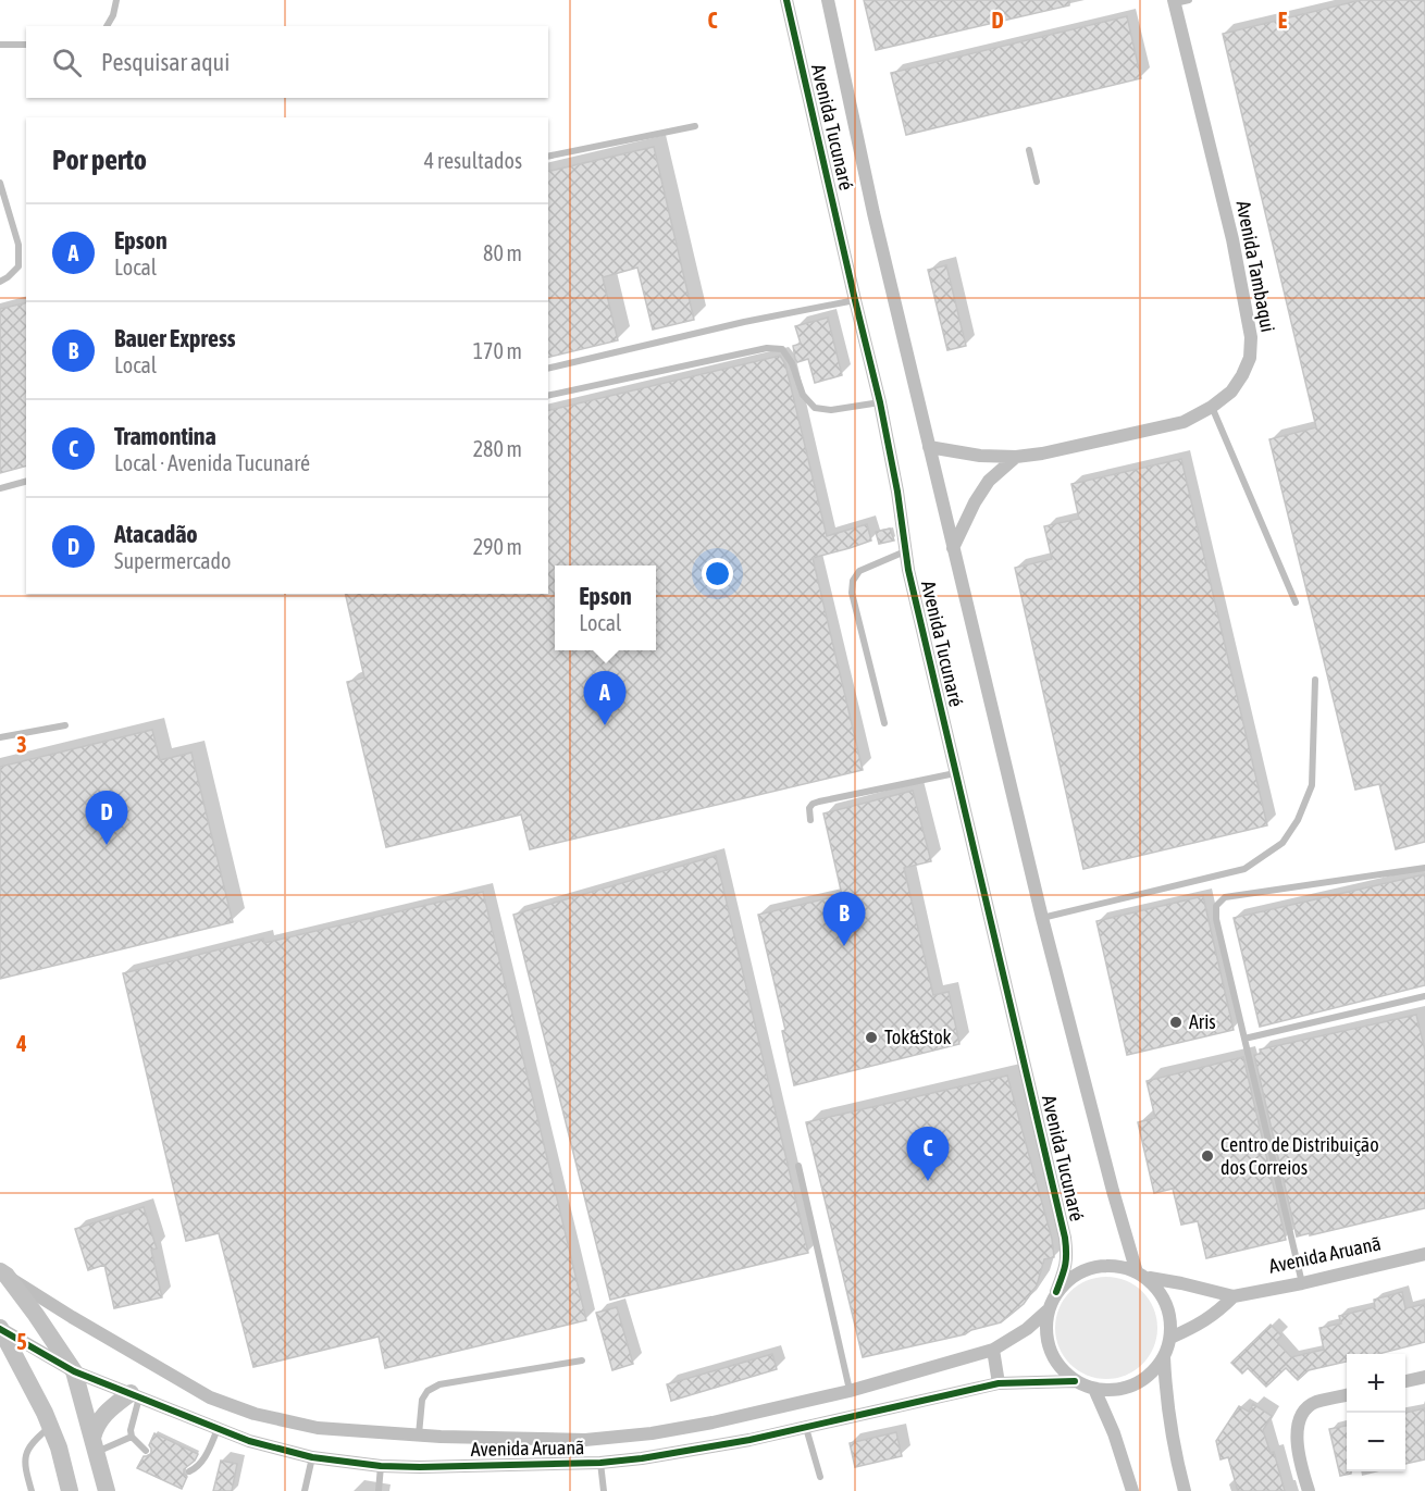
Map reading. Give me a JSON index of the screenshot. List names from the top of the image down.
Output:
{
  "streets": {
    "street": ["Avenida Tucunaré", "Avenida Tambaqui", "Avenida Aruanã"]
  },
  "crossings": [
    ["Avenida Tucunaré", "Avenida Tambaqui"],
    ["Avenida Tucunaré", "Avenida Aruanã"]
  ],
  "places": ["Aris", "Tok&Stok", "Centro de Distribuição dos Correios"],
  "page": {
    "search": "Pesquisar aqui",
    "heading": ["Por perto", "4 resultados"],
    "list": [
      {
        "mark": "A",
        "name": "Epson",
        "note": "Local",
        "value": "80 m"
      },
      {
        "mark": "B",
        "name": "Bauer Express",
        "note": "Local",
        "value": "170 m"
      },
      {
        "mark": "C",
        "name": "Tramontina",
        "note": "Local · Avenida Tucunaré",
        "value": "280 m"
      },
      {
        "mark": "D",
        "name": "Atacadão",
        "note": "Supermercado",
        "value": "290 m"
      }
    ],
    "popup": ["Epson", "Local"],
    "pins": [
      "A",
      "D",
      "B",
      "C"
    ],
    "map_buttons": ["+", "−"]
  },
  "grid": {
    "columns": ["C", "D", "E"],
    "rows": ["3", "4", "5"]
  }
}
